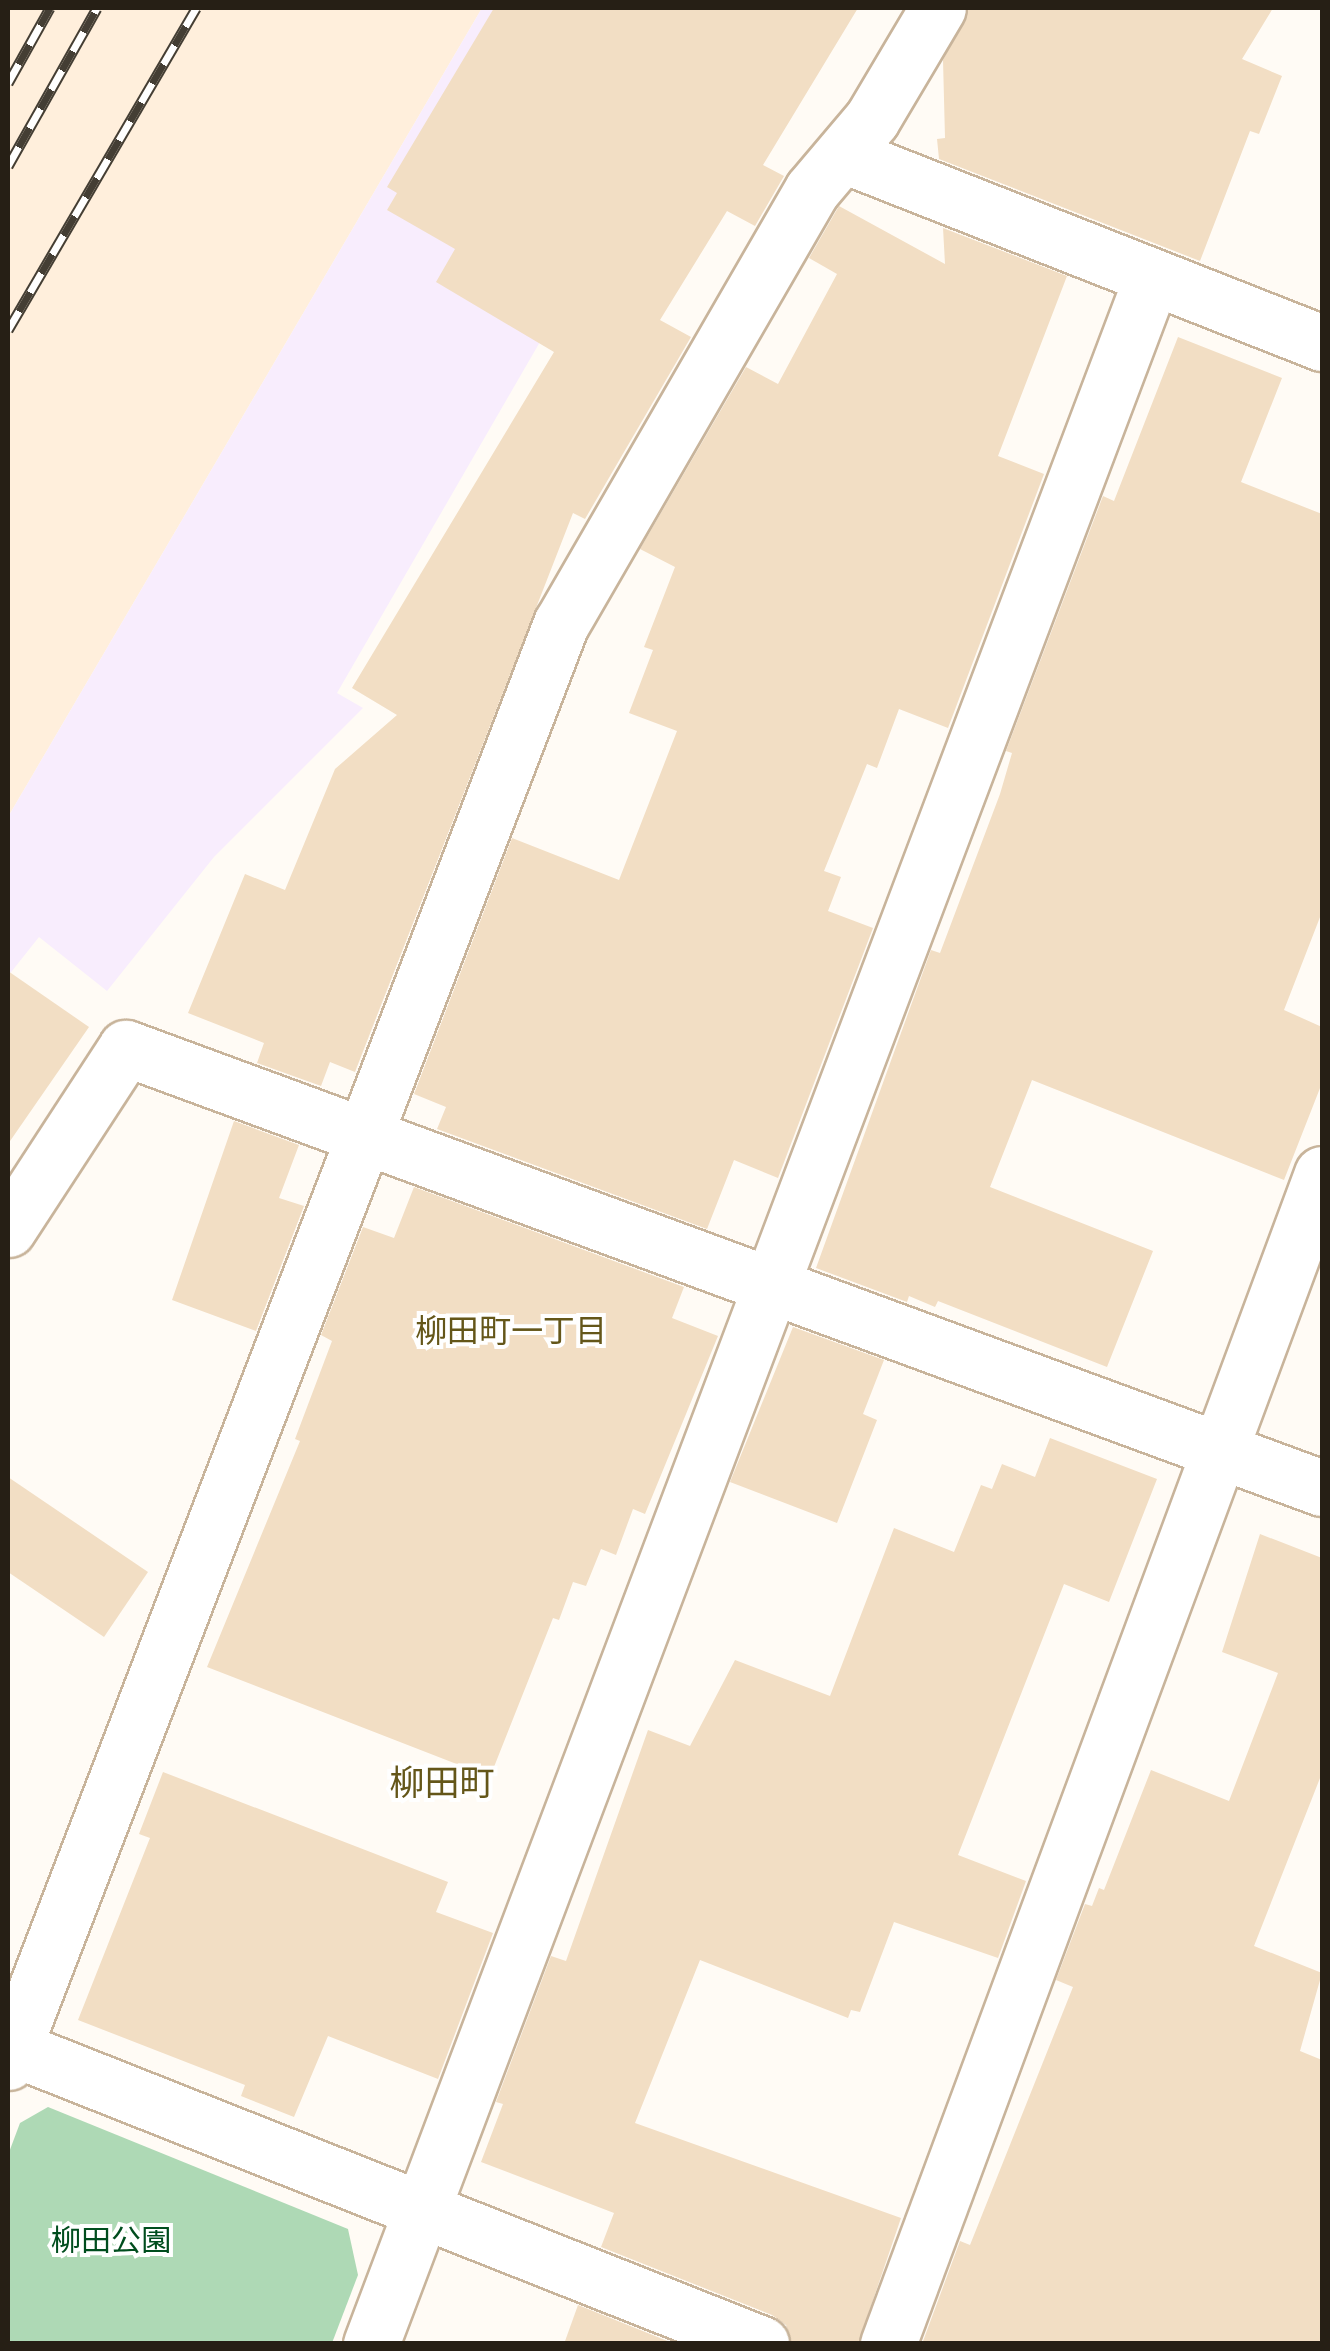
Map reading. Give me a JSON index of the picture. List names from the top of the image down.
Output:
{
  "districts": ["柳田町一丁目", "柳田町"],
  "parks": ["柳田公園"]
}
